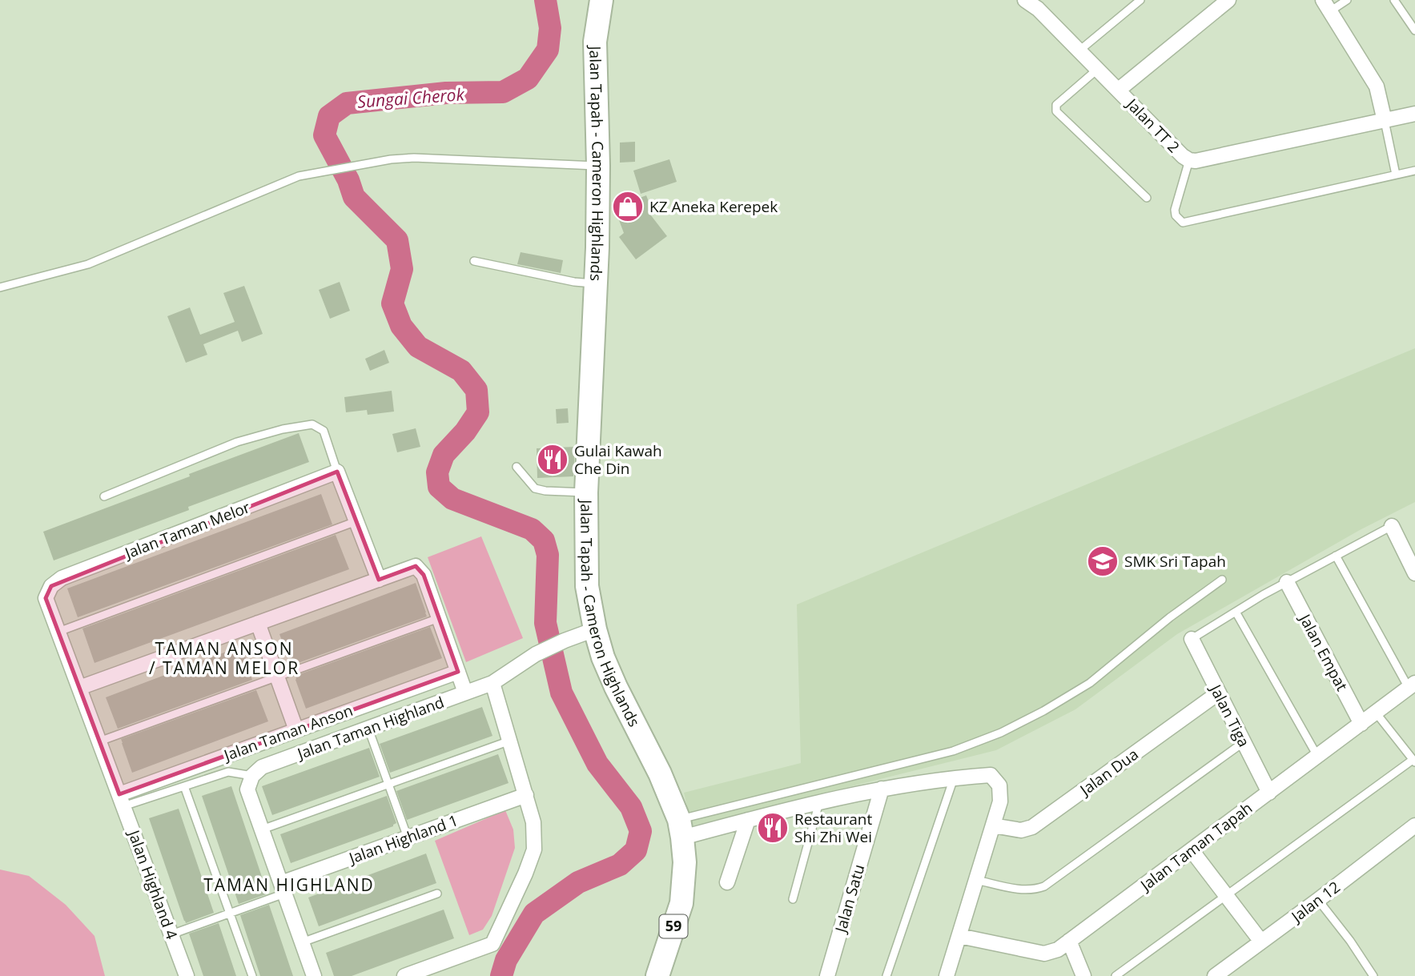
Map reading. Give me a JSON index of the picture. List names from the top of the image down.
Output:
{
  "streets": {
    "main road": ["Jalan Tapah - Cameron Highlands", "59"],
    "street": [
      "Jalan TT 2",
      "Jalan Taman Melor",
      "Jalan Empat",
      "Jalan Tiga",
      "Jalan Taman Highland",
      "Jalan Taman Anson",
      "Jalan Dua",
      "Jalan Highland 1",
      "Jalan Taman Tapah",
      "Jalan Highland 4",
      "Jalan Satu",
      "Jalan 12"
    ]
  },
  "crossings": [
    ["Jalan Tapah - Cameron Highlands", "Jalan Taman Highland"],
    ["Jalan Taman Melor", "Jalan Highland 4"],
    ["Jalan Empat", "Jalan Taman Tapah"],
    ["Jalan Tiga", "Jalan Dua"],
    ["Jalan Tiga", "Jalan Taman Tapah"],
    ["Jalan Taman Anson", "Jalan Highland 4"]
  ],
  "districts": ["TAMAN ANSON / TAMAN MELOR", "TAMAN HIGHLAND"],
  "water": ["Sungai Cherok"],
  "places": {
    "shop": ["KZ Aneka Kerepek"],
    "restaurant": ["Gulai Kawah Che Din", "Restaurant Shi Zhi Wei"],
    "school or university": ["SMK Sri Tapah"]
  }
}
